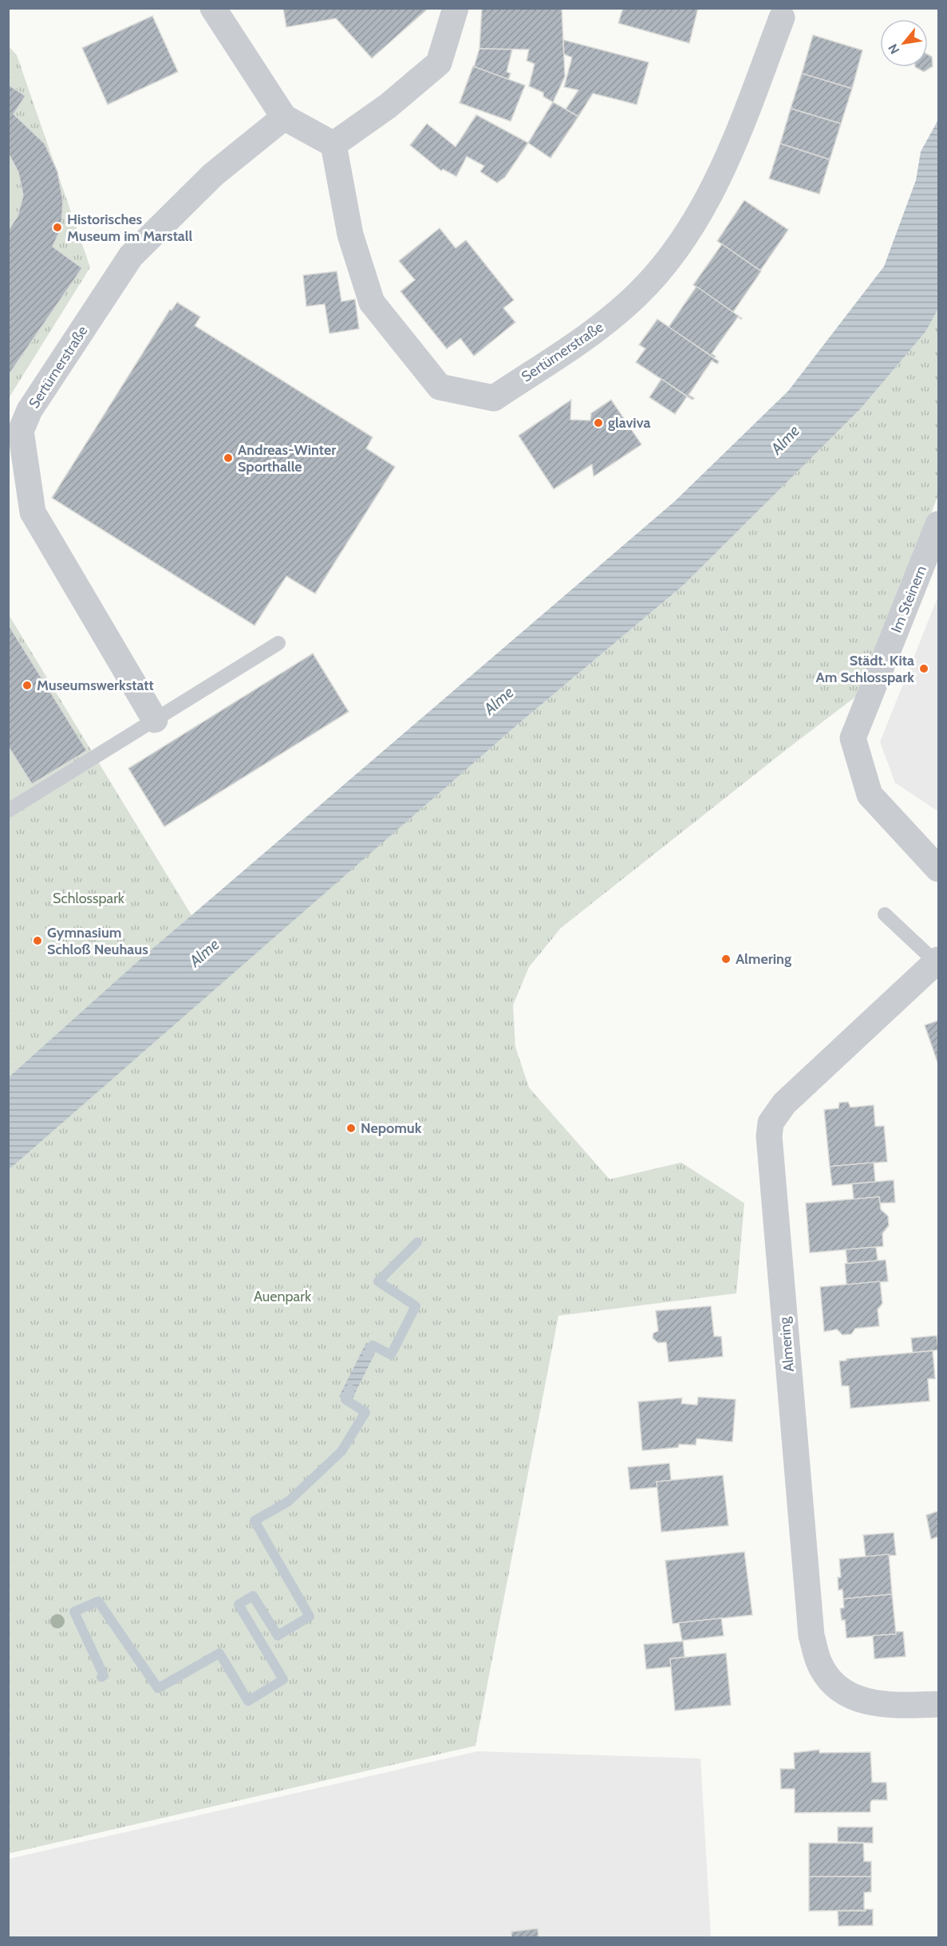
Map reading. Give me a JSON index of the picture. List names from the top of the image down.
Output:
{
  "streets": {
    "street": ["Sertürnerstraße", "Im Steinern", "Almering"]
  },
  "water": ["Alme"],
  "parks": ["Schlosspark", "Auenpark"],
  "places": [
    "Historisches Museum im Marstall",
    "glaviva",
    "Andreas-Winter Sporthalle",
    "Städt. Kita Am Schlosspark",
    "Museumswerkstatt",
    "Gymnasium Schloß Neuhaus",
    "Almering",
    "Nepomuk"
  ],
  "north": "bottom left"
}
